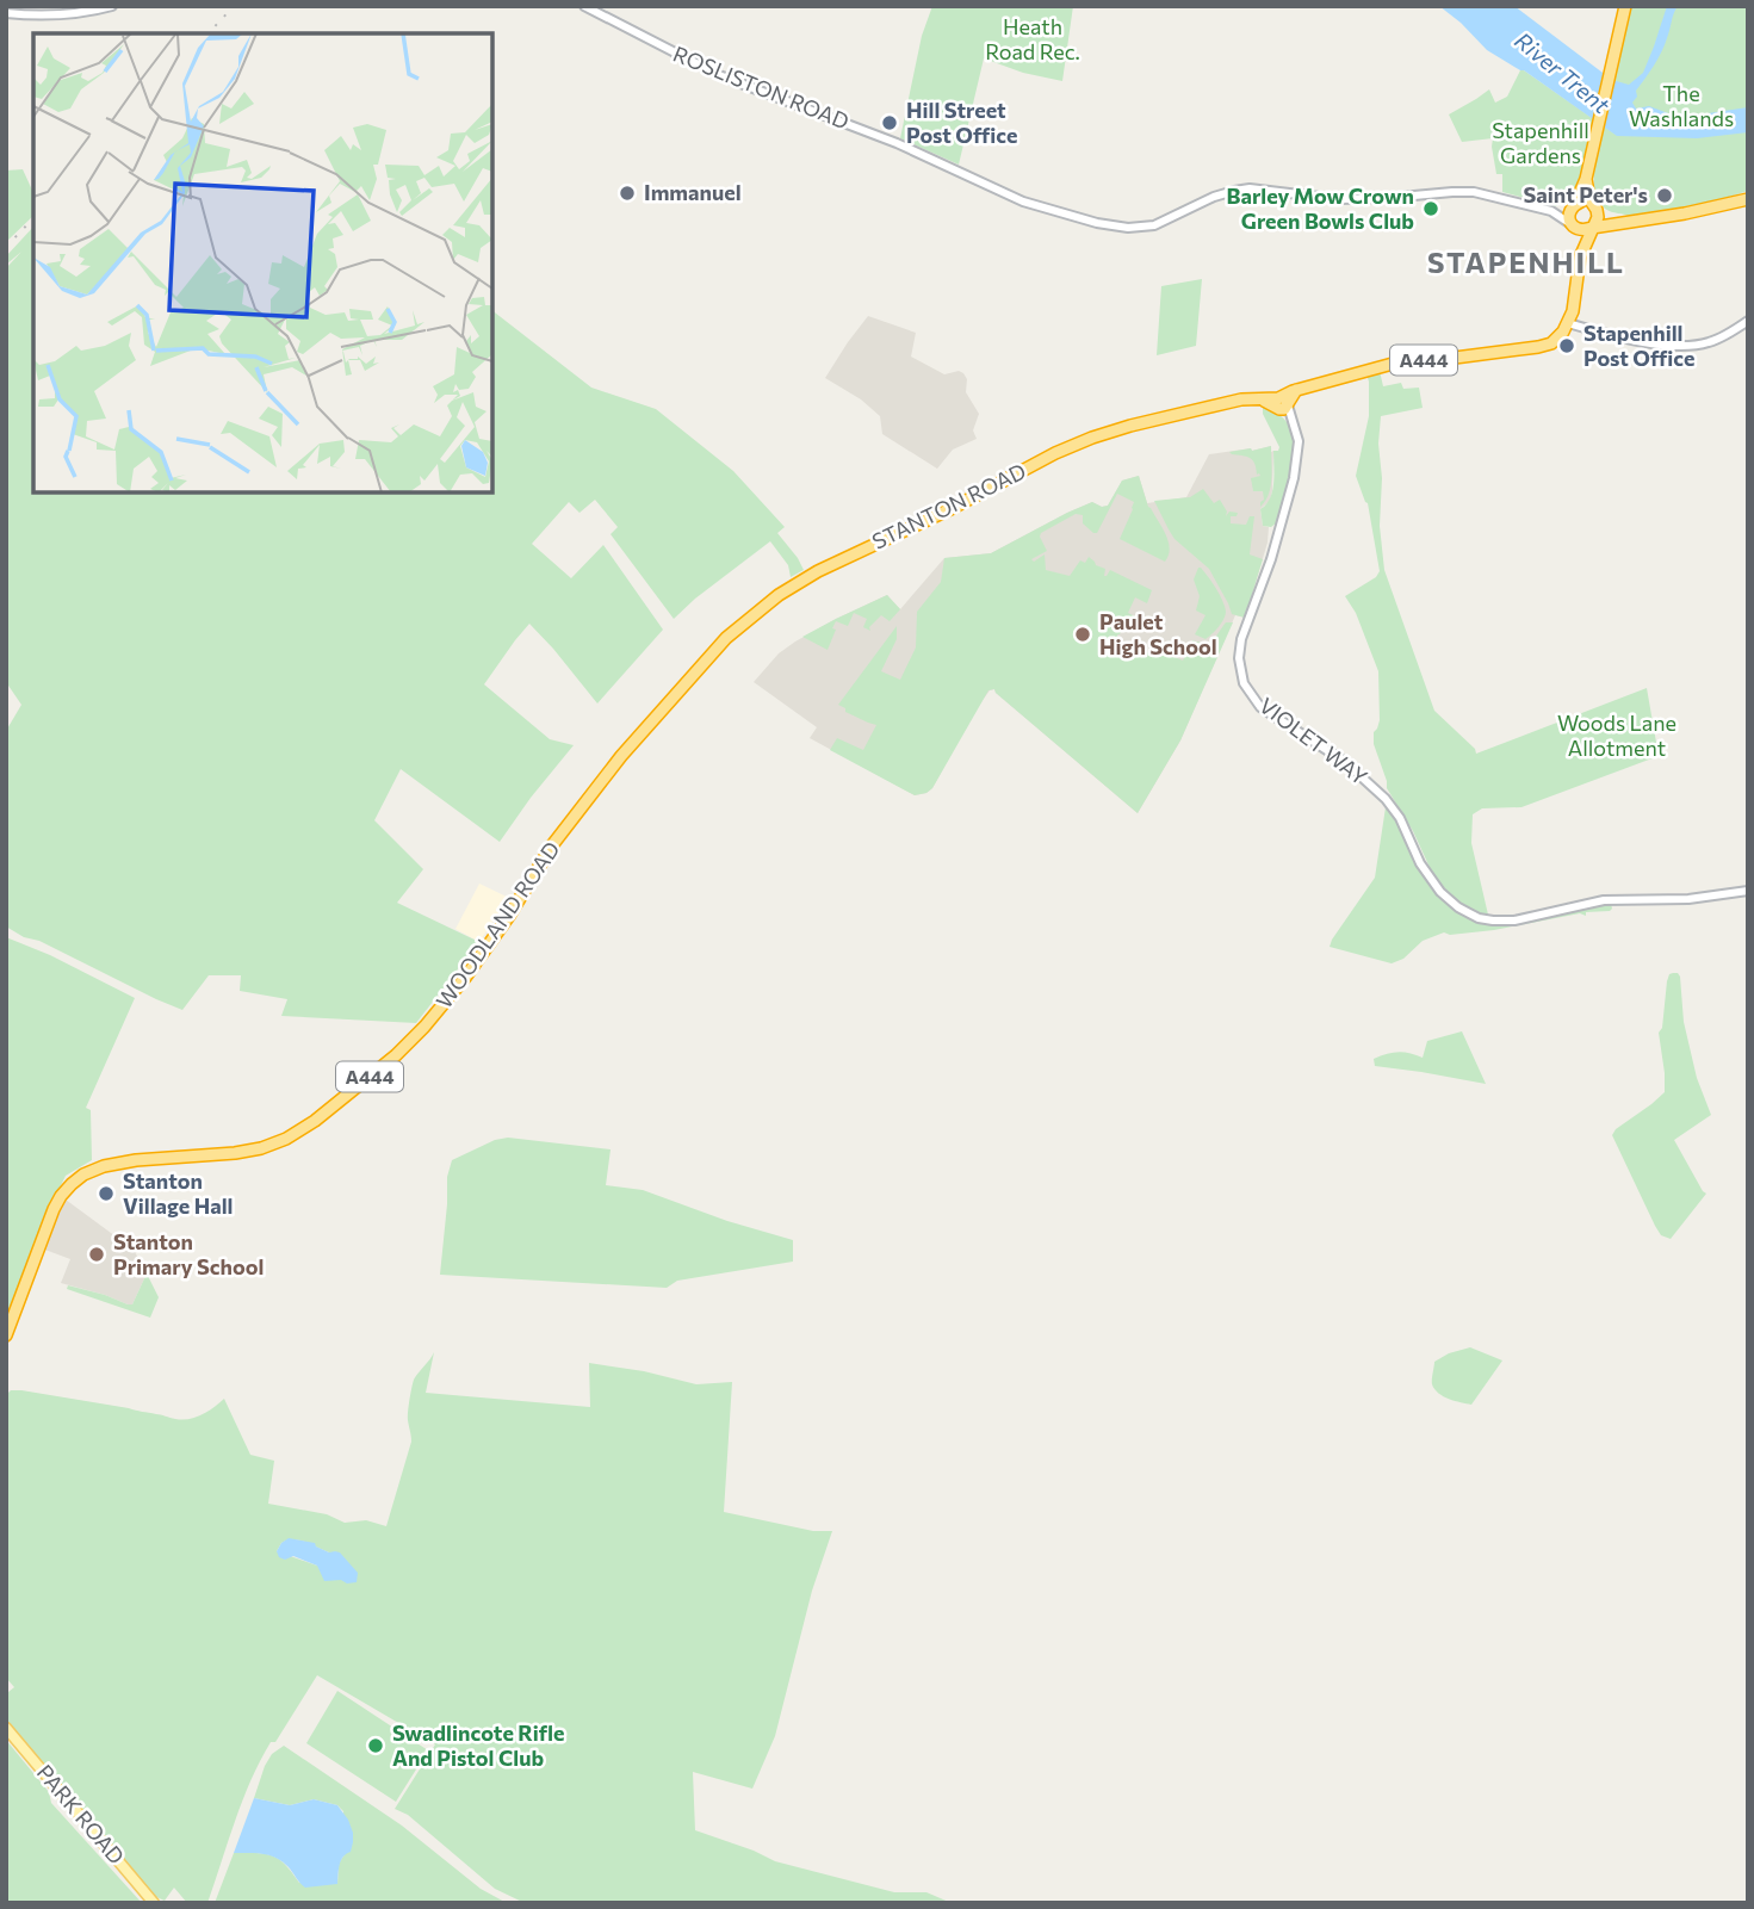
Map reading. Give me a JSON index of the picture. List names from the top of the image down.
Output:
{
  "streets": {
    "highway": ["A444", "STANTON ROAD", "WOODLAND ROAD"],
    "main road": ["PARK ROAD"],
    "street": ["ROSLISTON ROAD", "VIOLET WAY"]
  },
  "crossings": [
    ["A444", "STANTON ROAD"],
    ["A444", "VIOLET WAY"],
    ["STANTON ROAD", "VIOLET WAY"],
    ["STANTON ROAD", "WOODLAND ROAD"]
  ],
  "districts": ["STAPENHILL"],
  "water": ["River Trent"],
  "parks": [
    "Heath Road Rec.",
    "The Washlands",
    "Stapenhill Gardens",
    "Woods Lane Allotment"
  ],
  "places": [
    "Hill Street Post Office",
    "Immanuel",
    "Saint Peter's",
    "Barley Mow Crown Green Bowls Club",
    "Stapenhill Post Office",
    "Paulet High School",
    "Stanton Village Hall",
    "Stanton Primary School",
    "Swadlincote Rifle And Pistol Club"
  ]
}
